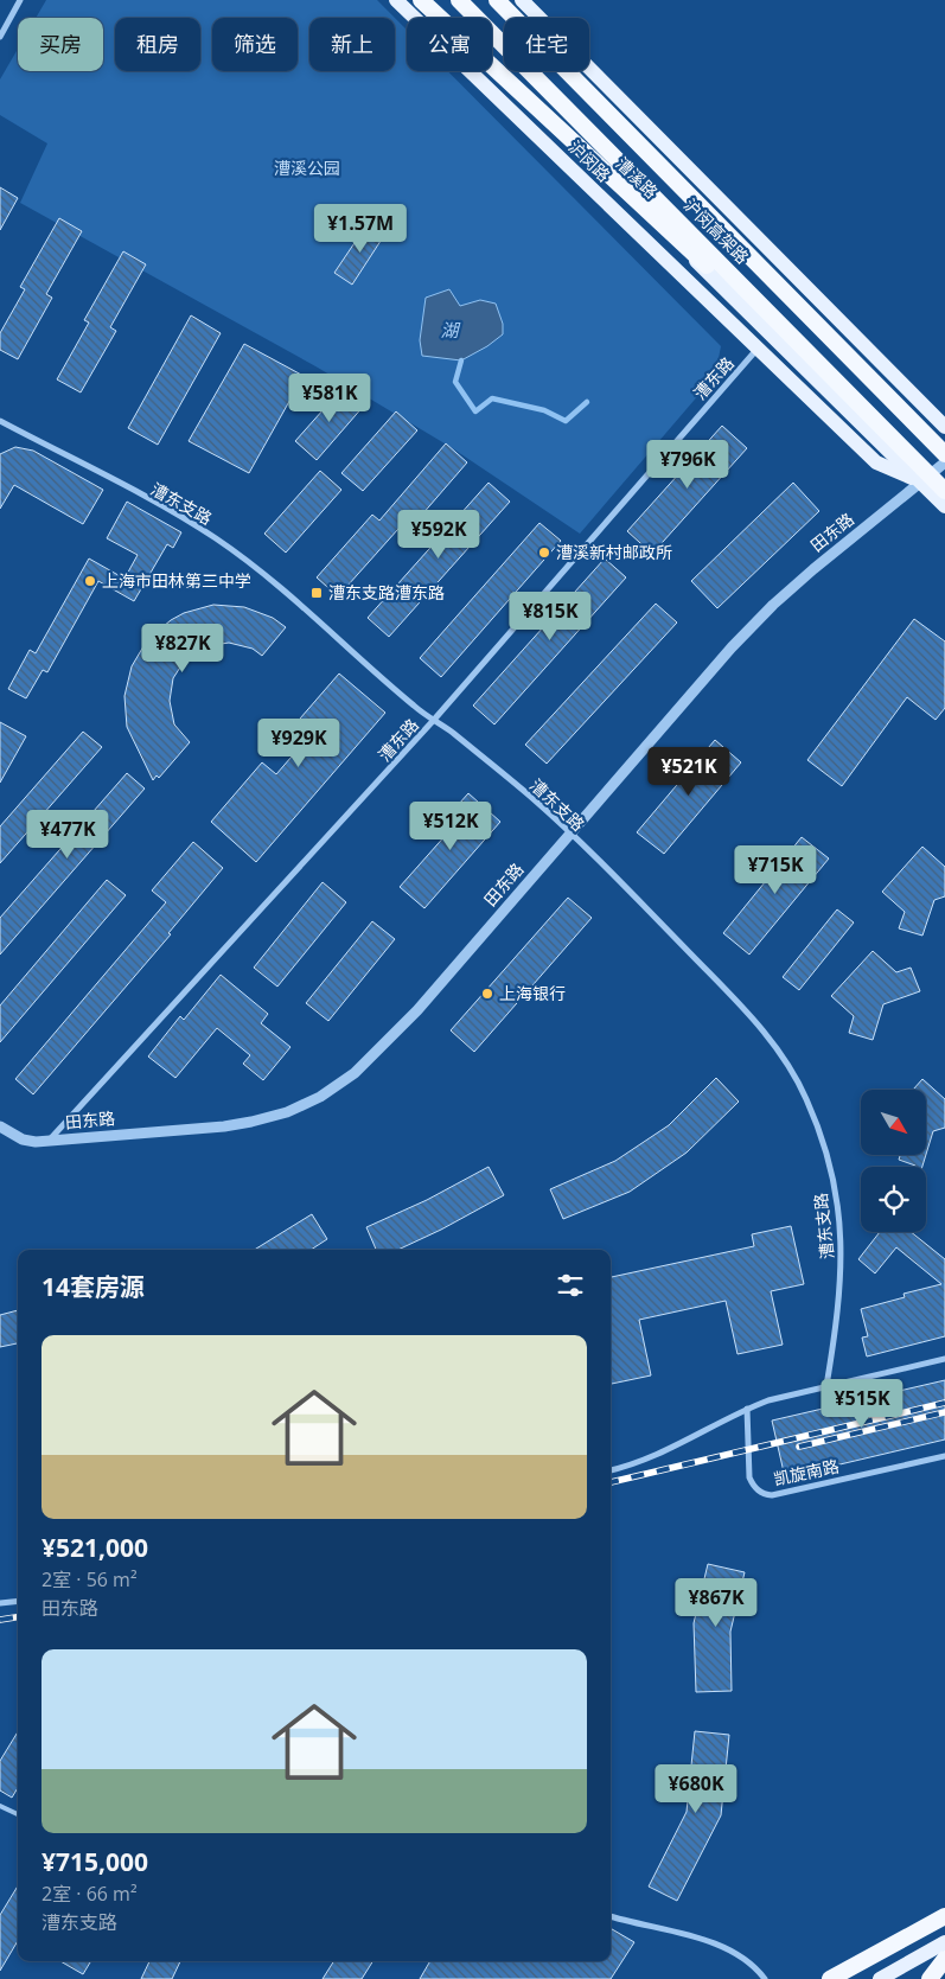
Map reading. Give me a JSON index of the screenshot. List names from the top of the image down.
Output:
{
  "streets": {
    "highway": ["沪闵高架路"],
    "main road": ["沪闵路", "漕溪路"],
    "street": [
      "漕东路",
      "漕东支路",
      "田东路",
      "凯旋南路"
    ]
  },
  "crossings": [
    ["沪闵路", "漕溪路"],
    ["沪闵路", "漕东路"],
    ["漕溪路", "漕东路"],
    ["漕溪路", "田东路"],
    ["漕东路", "漕东支路"],
    ["漕东路", "田东路"],
    ["漕东支路", "田东路"]
  ],
  "water": ["湖"],
  "parks": ["漕溪公园"],
  "places": {
    "other": ["漕溪新村邮政所", "上海市田林第三中学", "上海银行"],
    "transit": ["漕东支路漕东路"]
  },
  "north": "bottom right",
  "page": {
    "chip": [
      "买房",
      "租房",
      "筛选",
      "新上",
      "公寓",
      "住宅"
    ],
    "price": [
      "¥1.57M",
      "¥581K",
      "¥796K",
      "¥592K",
      "¥815K",
      "¥827K",
      "¥929K",
      "¥521K",
      "¥512K",
      "¥477K",
      "¥715K",
      "¥515K",
      "¥867K",
      "¥680K"
    ],
    "heading": "14套房源",
    "list": [
      {
        "name": "¥521,000",
        "note": "2室 · 56 m² · 田东路"
      },
      {
        "name": "¥715,000",
        "note": "2室 · 66 m² · 漕东支路"
      }
    ]
  }
}
